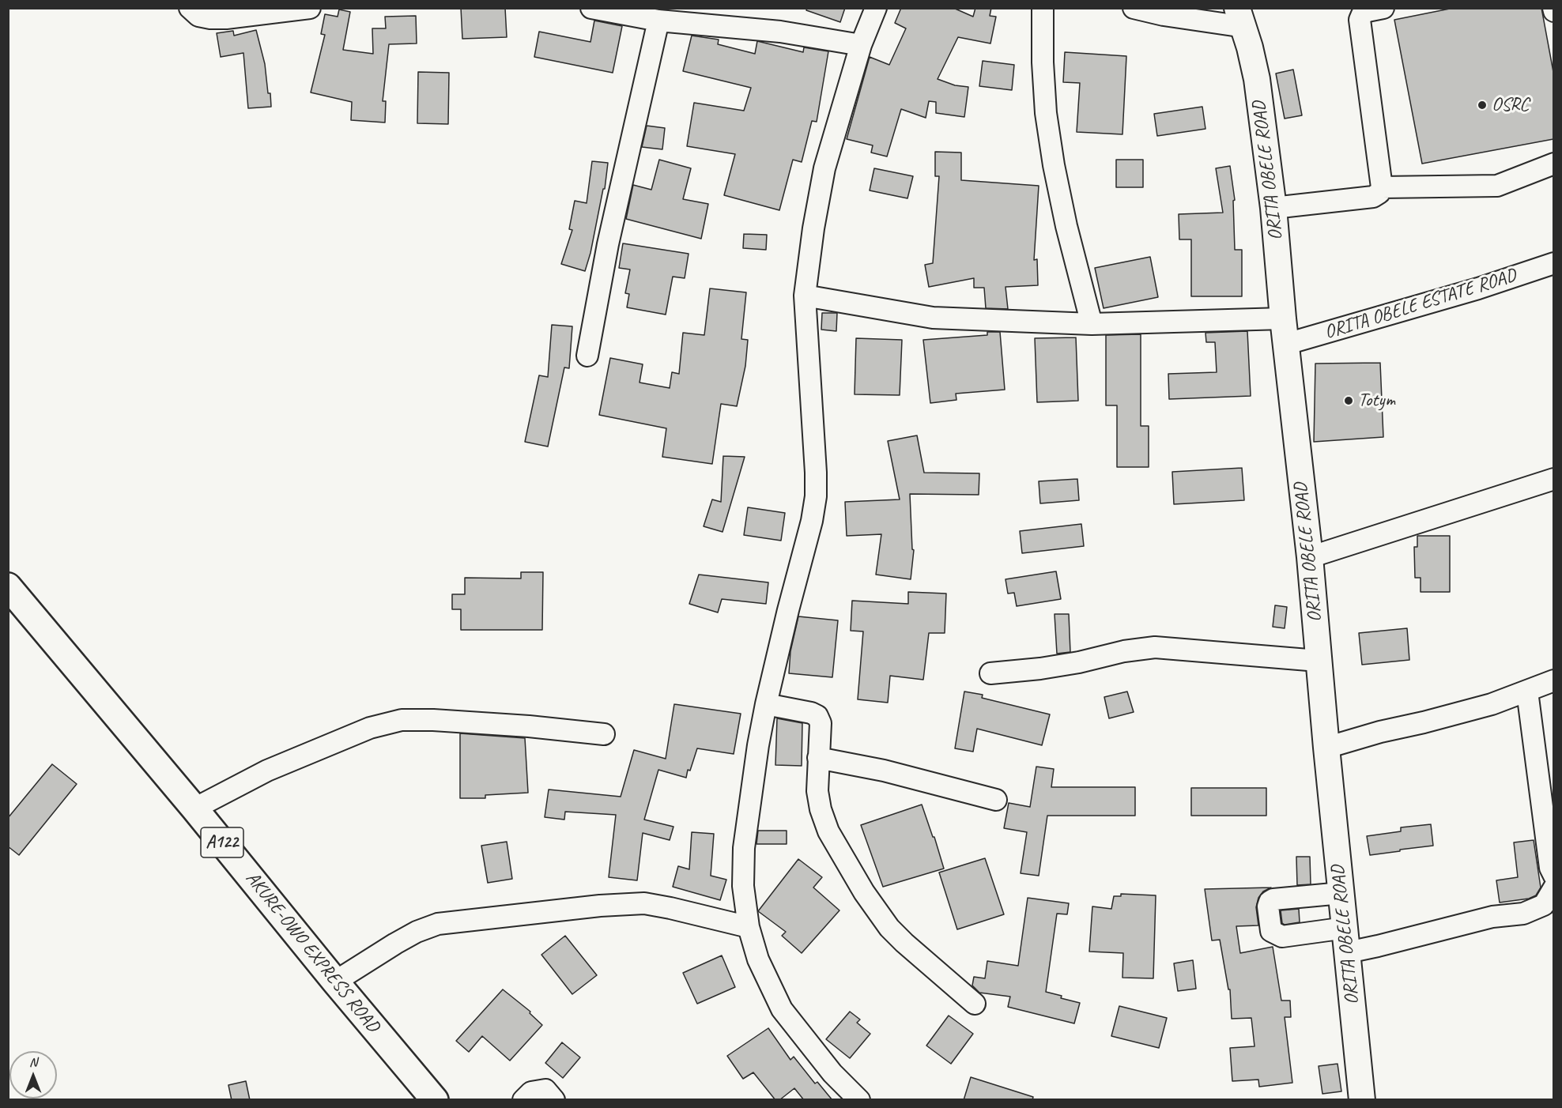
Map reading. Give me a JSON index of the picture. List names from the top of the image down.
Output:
{
  "streets": {
    "highway": ["A122", "AKURE-OWO EXPRESS ROAD"],
    "main road": ["ORITA OBELE ROAD"],
    "street": ["ORITA OBELE ESTATE ROAD"]
  },
  "crossings": [
    ["ORITA OBELE ROAD", "ORITA OBELE ESTATE ROAD"]
  ],
  "places": ["OSRC", "Totym"],
  "north": "top"
}
